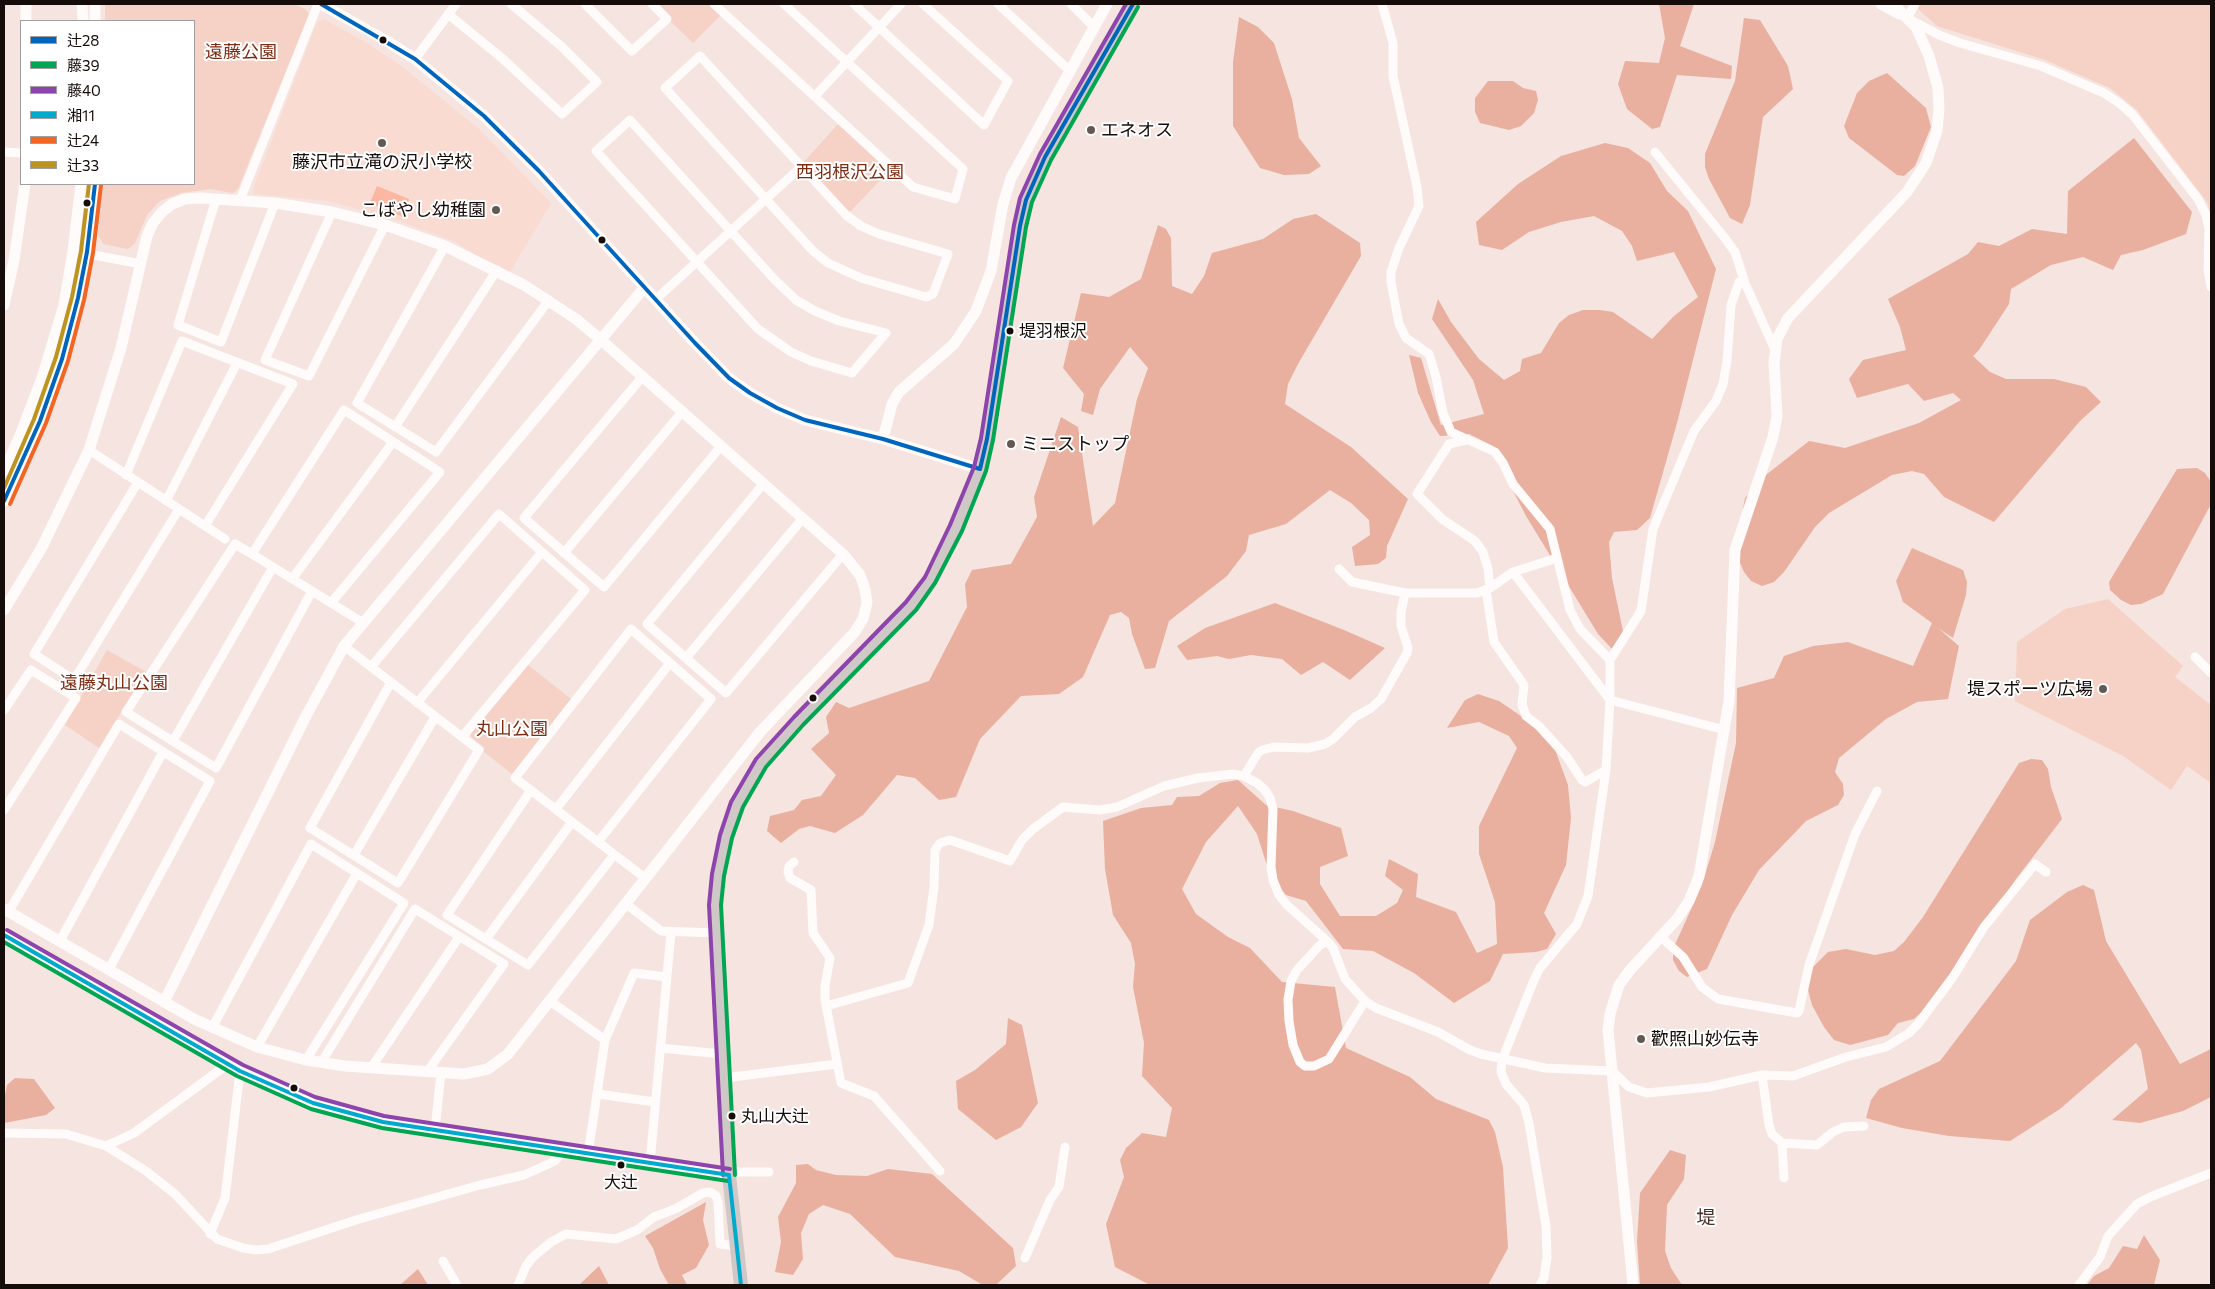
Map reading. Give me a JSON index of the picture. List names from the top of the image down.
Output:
{
  "districts": ["堤"],
  "parks": [
    "遠藤公園",
    "西羽根沢公園",
    "遠藤丸山公園",
    "丸山公園"
  ],
  "places": [
    "エネオス",
    "藤沢市立滝の沢小学校",
    "こばやし幼稚園",
    "堤羽根沢",
    "ミニストップ",
    "堤スポーツ広場",
    "歡照山妙伝寺",
    "丸山大辻",
    "大辻"
  ],
  "lines": [
    "transit line 辻28",
    "transit line 藤40",
    "transit line 藤39",
    "transit line 辻24",
    "transit line 辻33",
    "transit line 湘11"
  ],
  "legend": [
    "辻28",
    "藤39",
    "藤40",
    "湘11",
    "辻24",
    "辻33"
  ]
}
